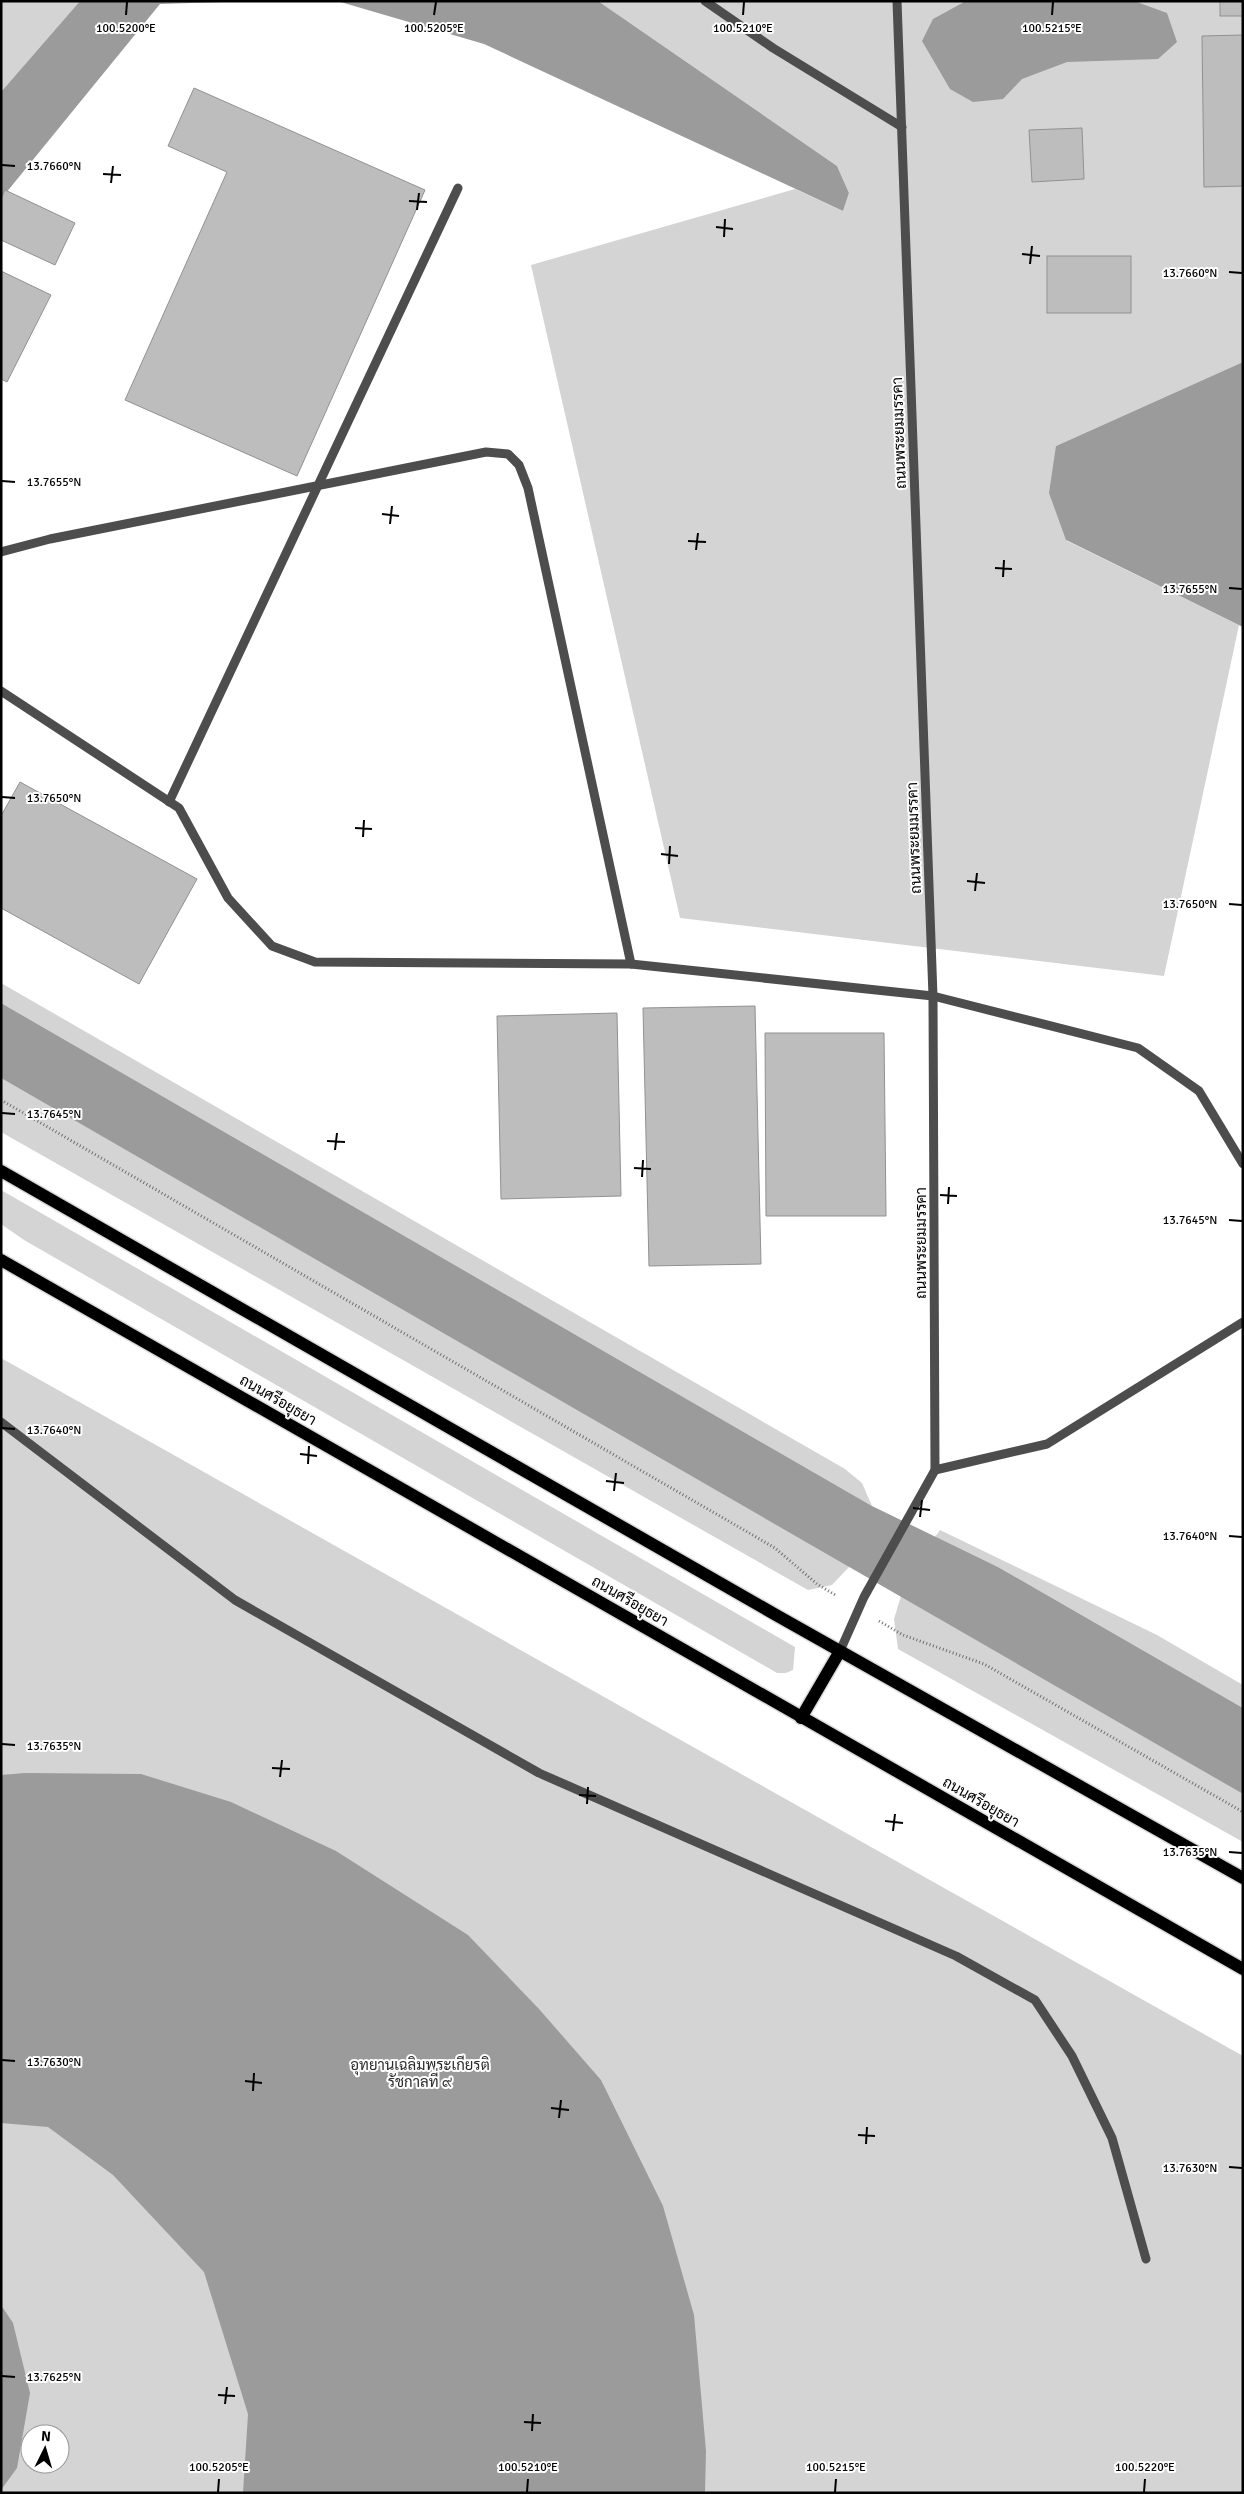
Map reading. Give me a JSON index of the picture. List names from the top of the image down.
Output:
{
  "streets": {
    "main road": ["ถนนศรีอยุธยา"],
    "street": ["ถนนพระยมมรรคา"]
  },
  "parks": ["อุทยานเฉลิมพระเกียรติ รัชกาลที่ ๙"],
  "north": "top",
  "coordinates": [
    "100.5200°E",
    "100.5205°E",
    "100.5210°E",
    "100.5215°E",
    "13.7660°N",
    "13.7655°N",
    "13.7650°N",
    "13.7645°N",
    "13.7640°N",
    "13.7635°N",
    "13.7630°N",
    "13.7625°N",
    "100.5220°E"
  ]
}
